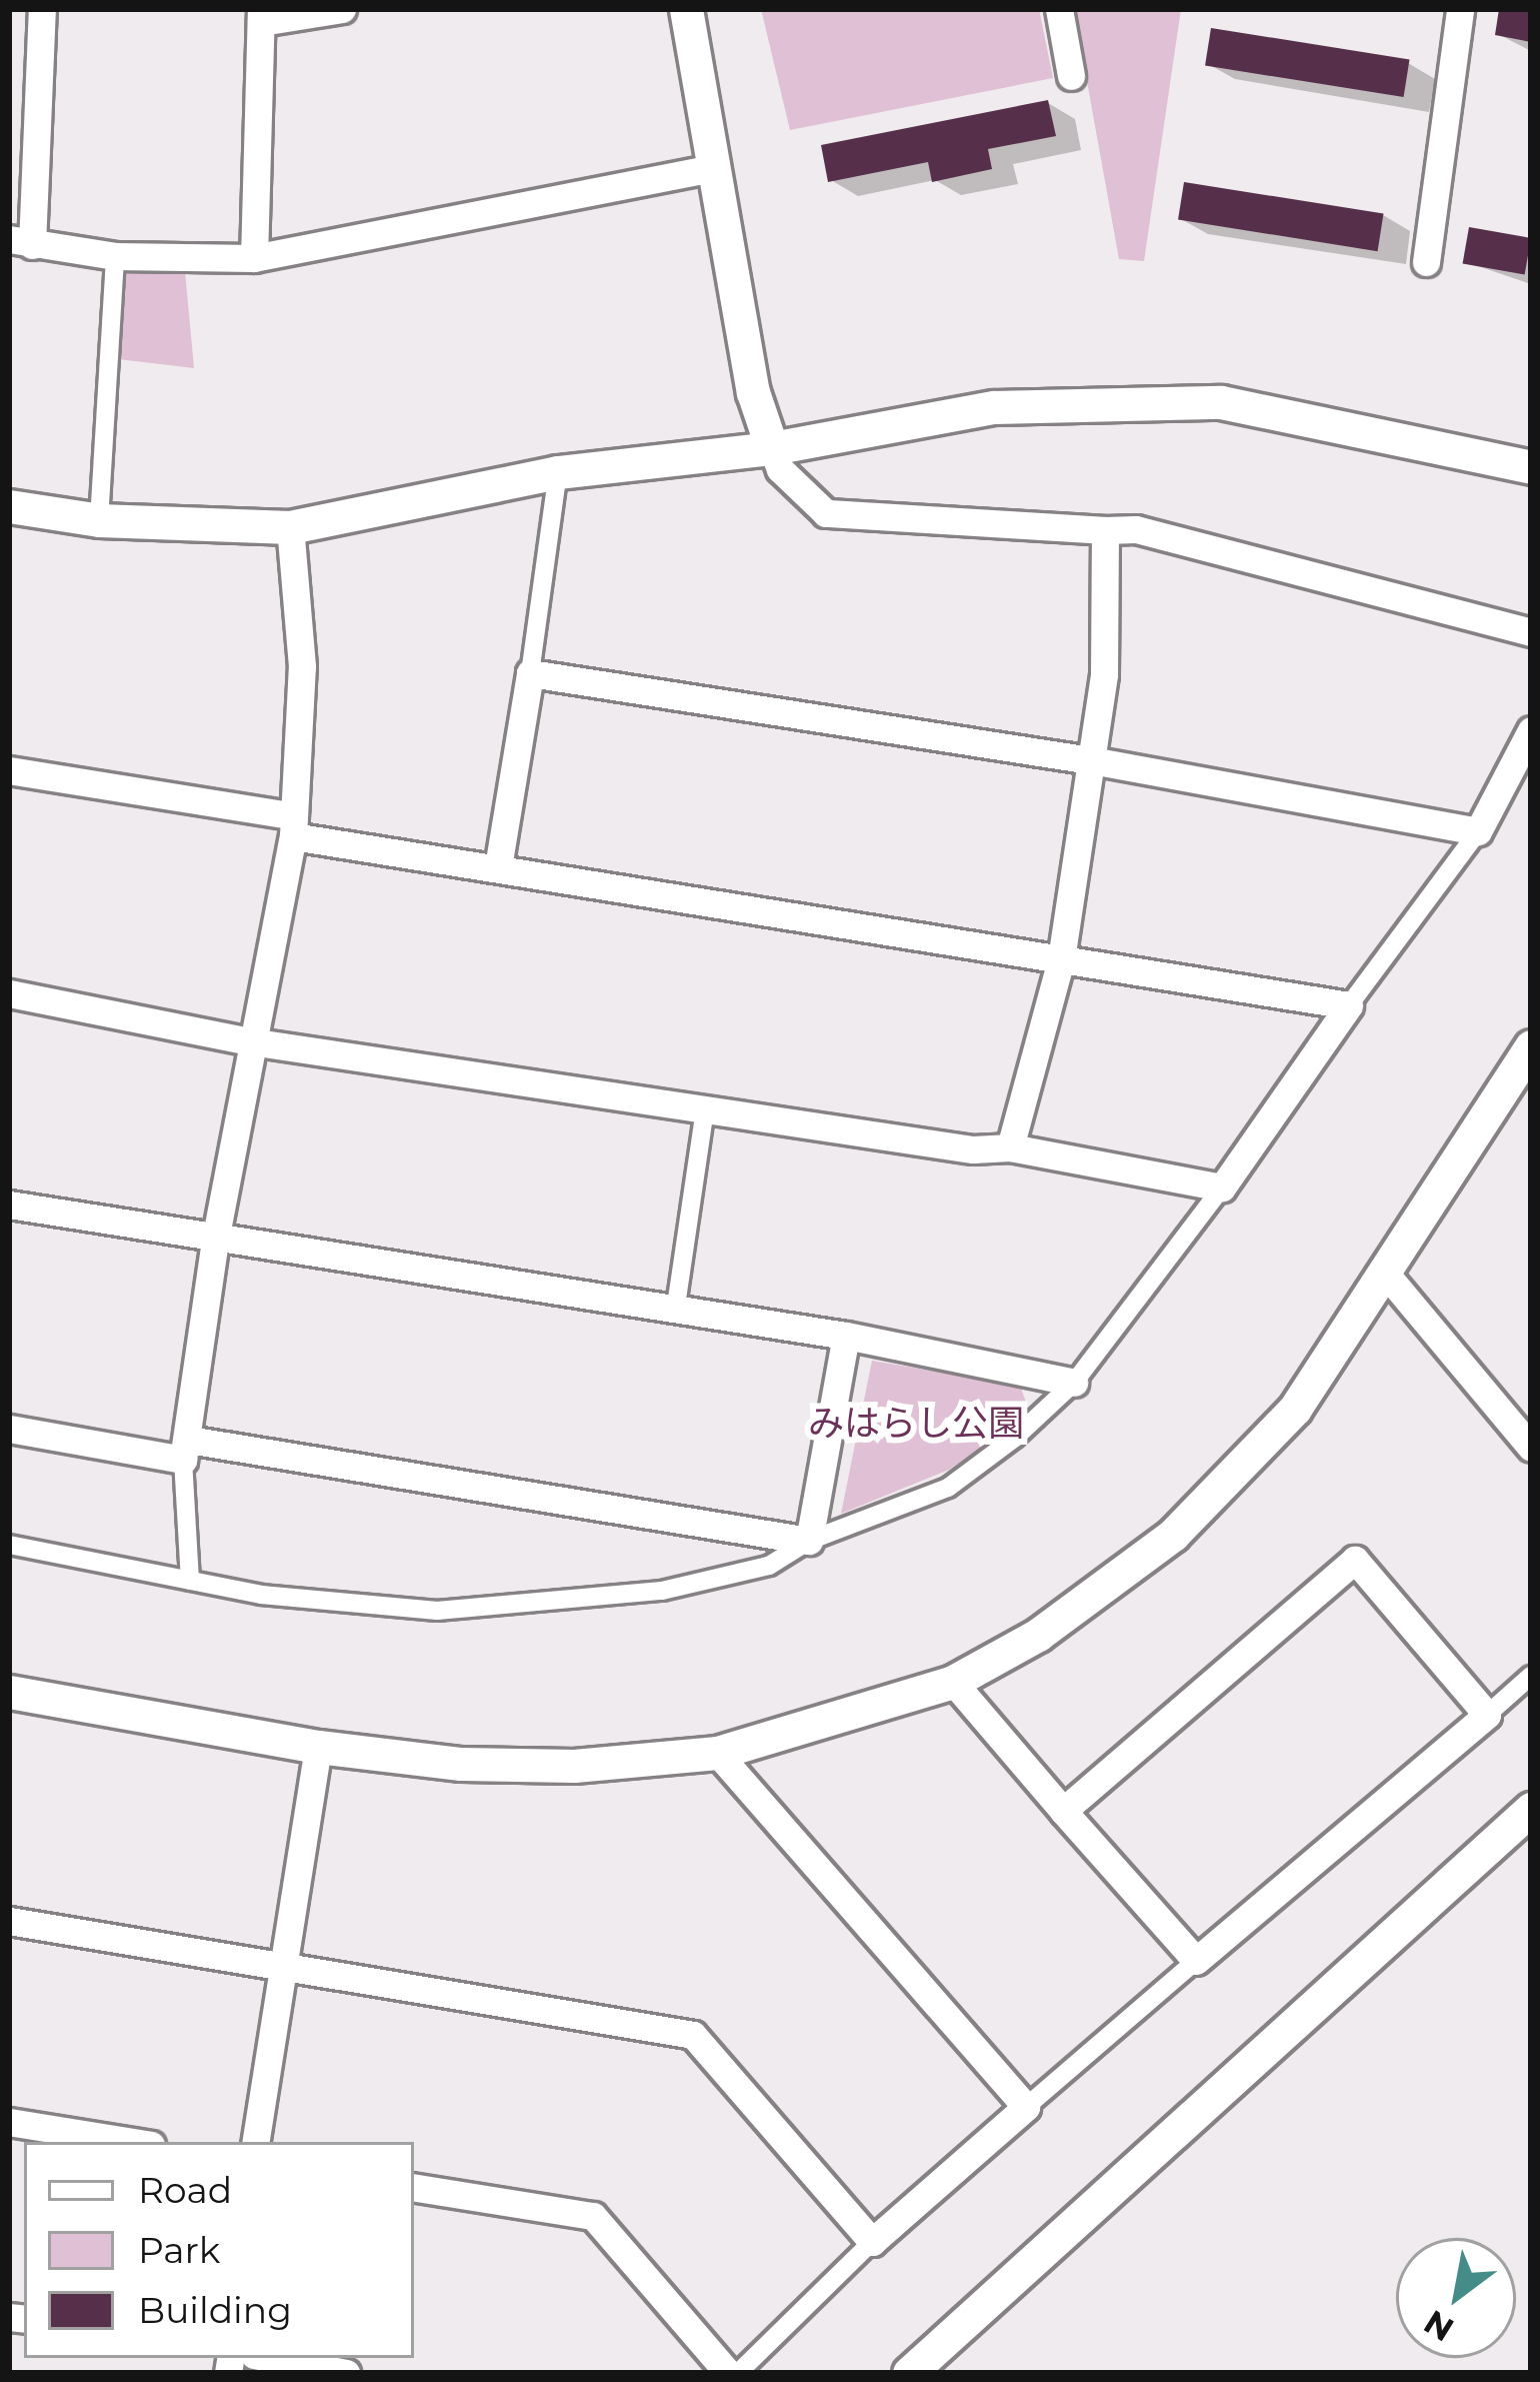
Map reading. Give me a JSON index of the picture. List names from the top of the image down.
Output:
{
  "parks": ["みはらし公園"],
  "legend": ["Road", "Park", "Building"],
  "north": "bottom left"
}
